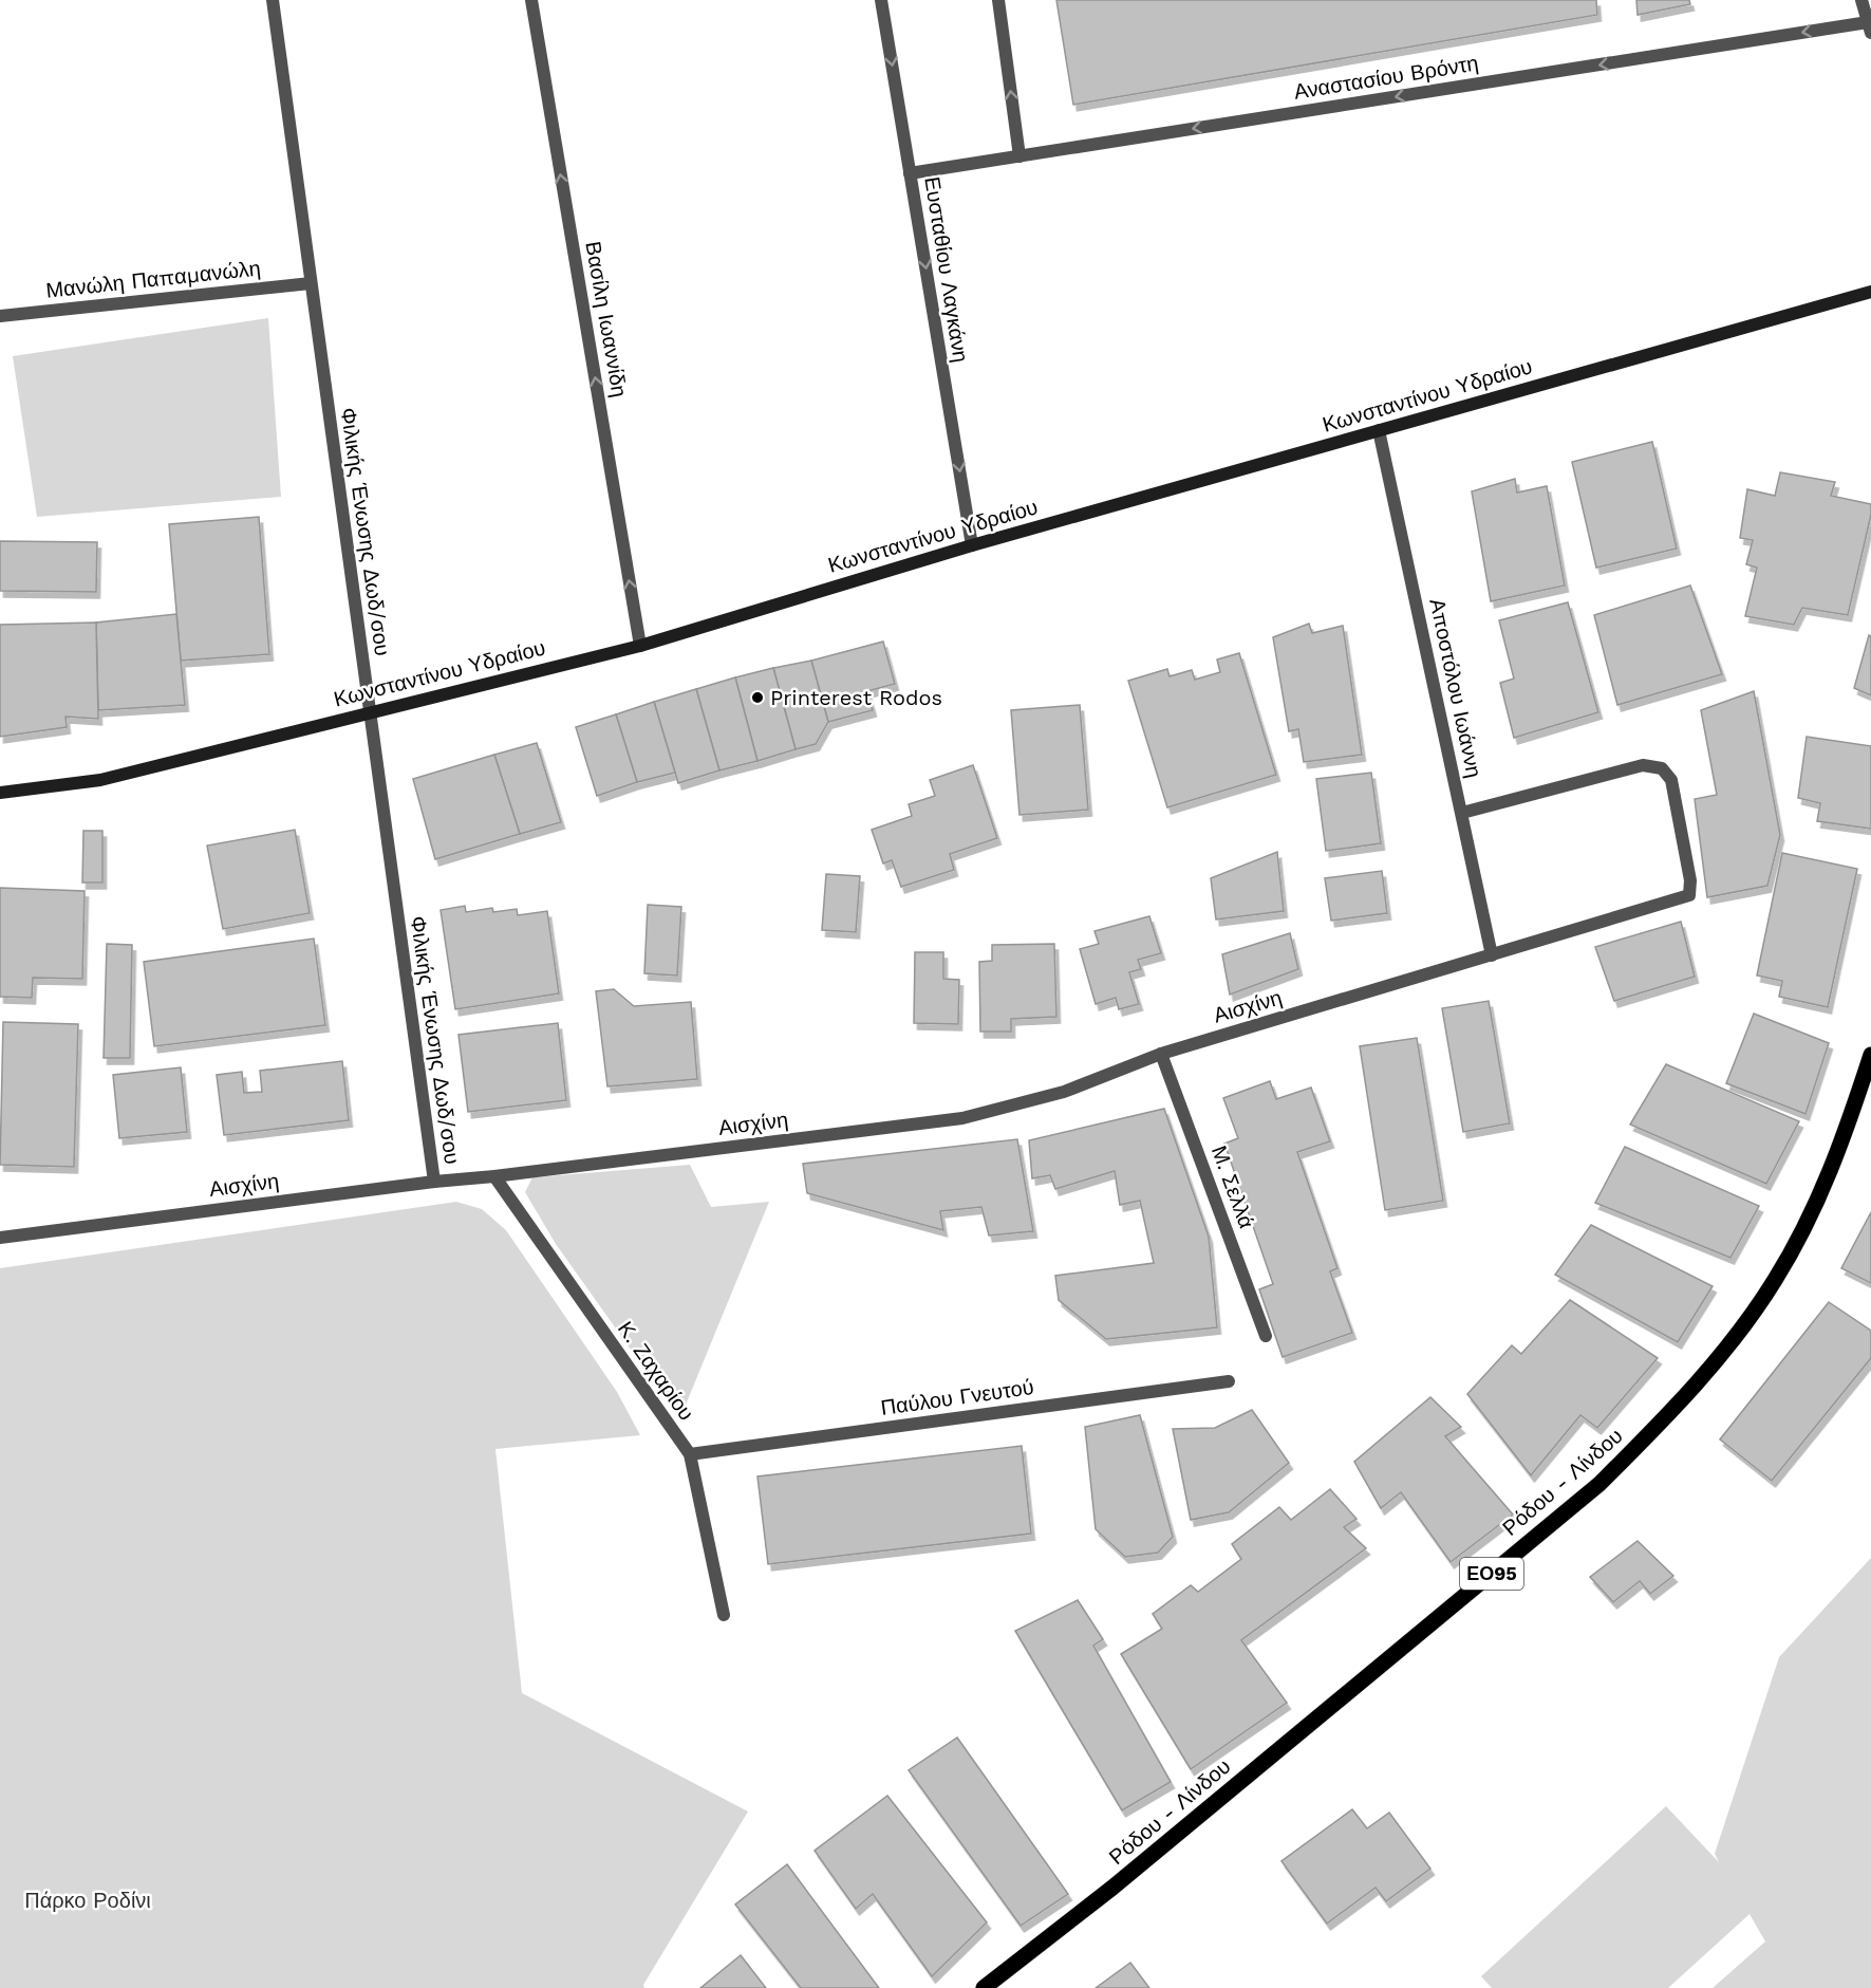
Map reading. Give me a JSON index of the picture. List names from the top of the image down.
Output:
{
  "streets": {
    "main road": ["Ρόδου - Λίνδου", "ΕΟ95"],
    "street": [
      "Αναστασίου Βρόντη",
      "Ευσταθίου Λαγκάνη",
      "Μανώλη Παπαμανώλη",
      "Βασίλη Ιωαννίδη",
      "Κωνσταντίνου Υδραίου",
      "Φιλικής Ένωσης Δωδ/σου",
      "Αποστόλου Ιωάννη",
      "Αισχίνη",
      "Μ. Σελλά",
      "Κ. Ζαχαρίου",
      "Παύλου Γνευτού"
    ]
  },
  "crossings": [
    ["Αναστασίου Βρόντη", "Ευσταθίου Λαγκάνη"],
    ["Ευσταθίου Λαγκάνη", "Κωνσταντίνου Υδραίου"],
    ["Μανώλη Παπαμανώλη", "Φιλικής Ένωσης Δωδ/σου"],
    ["Βασίλη Ιωαννίδη", "Κωνσταντίνου Υδραίου"],
    ["Κωνσταντίνου Υδραίου", "Φιλικής Ένωσης Δωδ/σου"],
    ["Κωνσταντίνου Υδραίου", "Αποστόλου Ιωάννη"],
    ["Φιλικής Ένωσης Δωδ/σου", "Αισχίνη"],
    ["Αποστόλου Ιωάννη", "Αισχίνη"],
    ["Αισχίνη", "Μ. Σελλά"],
    ["Αισχίνη", "Κ. Ζαχαρίου"],
    ["Κ. Ζαχαρίου", "Παύλου Γνευτού"]
  ],
  "one_way": ["Αναστασίου Βρόντη", "Ευσταθίου Λαγκάνη", "Βασίλη Ιωαννίδη"],
  "parks": ["Πάρκο Ροδίνι"],
  "places": ["Printerest Rodos"]
}
